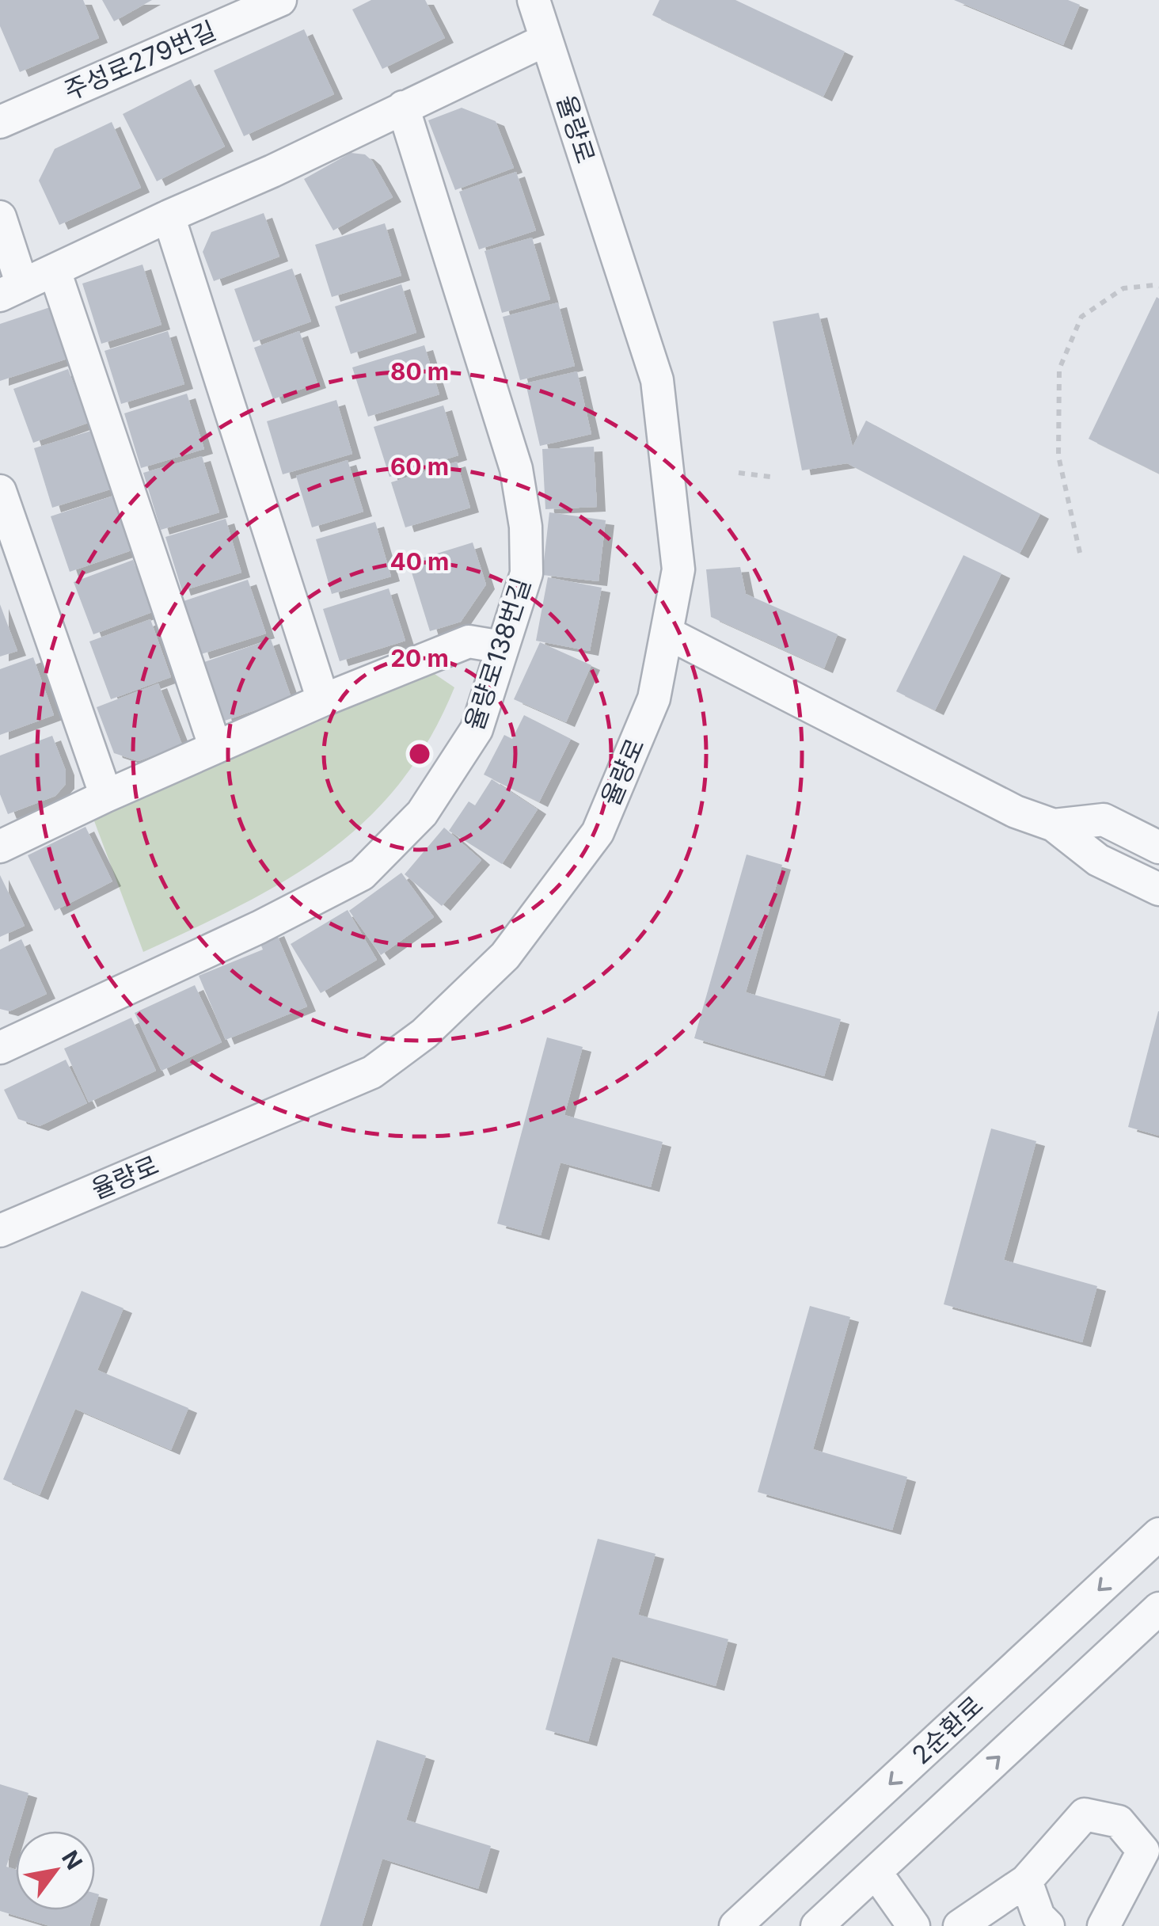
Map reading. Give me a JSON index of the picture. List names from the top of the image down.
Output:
{
  "streets": {
    "street": [
      "주성로279번길",
      "율량로",
      "율량로138번길",
      "2순환로"
    ]
  },
  "north": "top right",
  "rings": [
    "80 m",
    "60 m",
    "40 m",
    "20 m"
  ]
}
